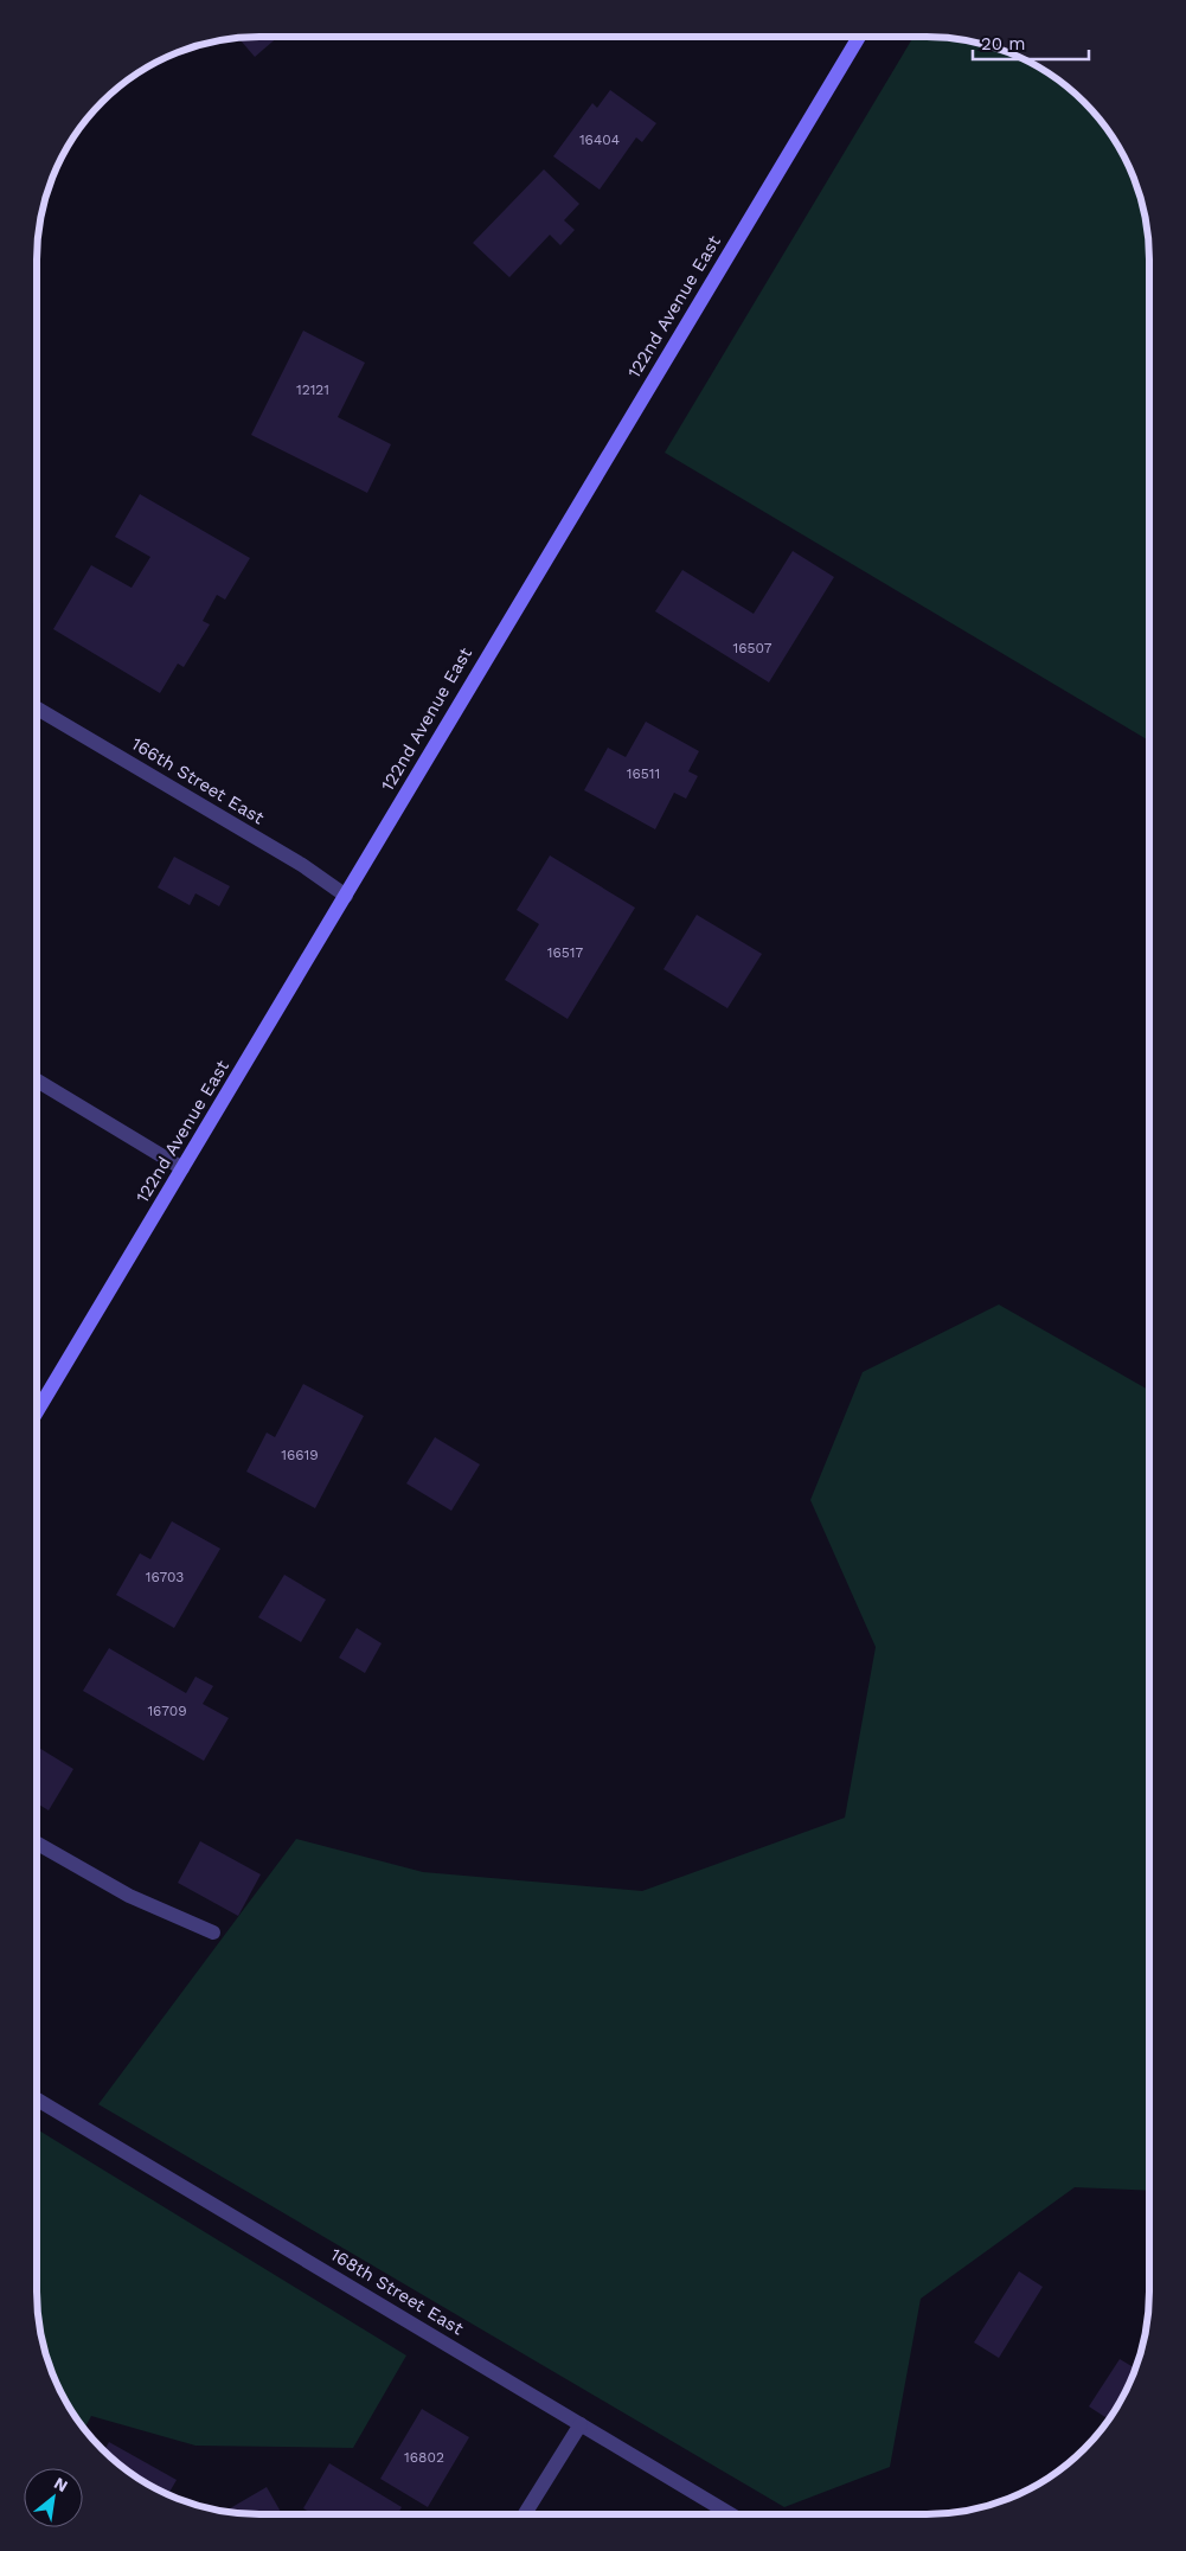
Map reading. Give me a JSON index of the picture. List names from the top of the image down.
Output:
{
  "streets": {
    "main road": ["122nd Avenue East"],
    "street": ["166th Street East", "168th Street East"]
  },
  "crossings": [
    ["122nd Avenue East", "166th Street East"]
  ],
  "house_numbers": [
    "16404",
    "12121",
    "16507",
    "16511",
    "16517",
    "16619",
    "16703",
    "16709",
    "16802"
  ],
  "scale_bar": "20 m",
  "north": "top right"
}
